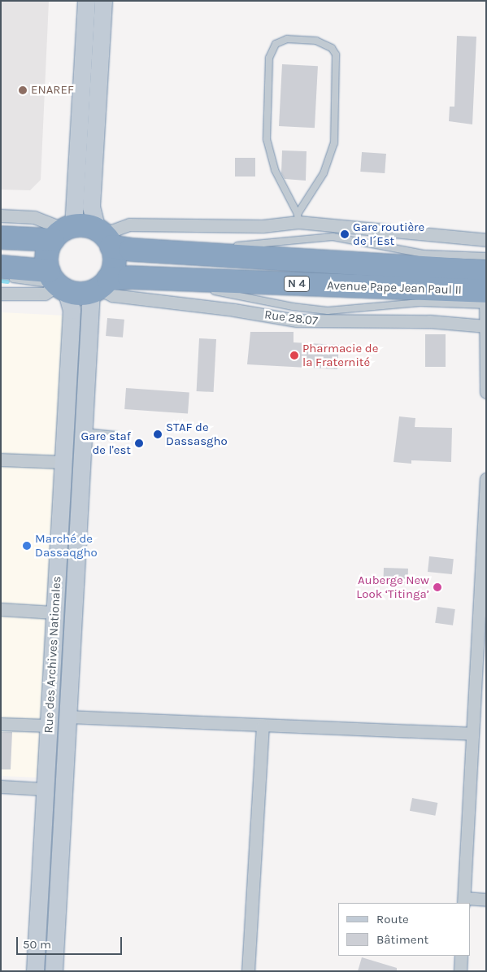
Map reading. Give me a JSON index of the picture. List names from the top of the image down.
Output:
{
  "streets": {
    "highway": ["N 4", "Avenue Pape Jean Paul II"],
    "street": ["Rue 28.07", "Rue des Archives Nationales"]
  },
  "crossings": [
    ["Avenue Pape Jean Paul II", "Rue 28.07"],
    ["Avenue Pape Jean Paul II", "Rue des Archives Nationales"],
    ["Rue 28.07", "Rue des Archives Nationales"]
  ],
  "places": [
    "ENAREF",
    "Gare routière de l´Est",
    "Pharmacie de la Fraternité",
    "STAF de Dassasgho",
    "Gare staf de l'est",
    "Marché de Dassaqgho",
    "Auberge New Look ‘Titinga’"
  ],
  "legend": ["Route", "Bâtiment"],
  "scale_bar": "50 m"
}
